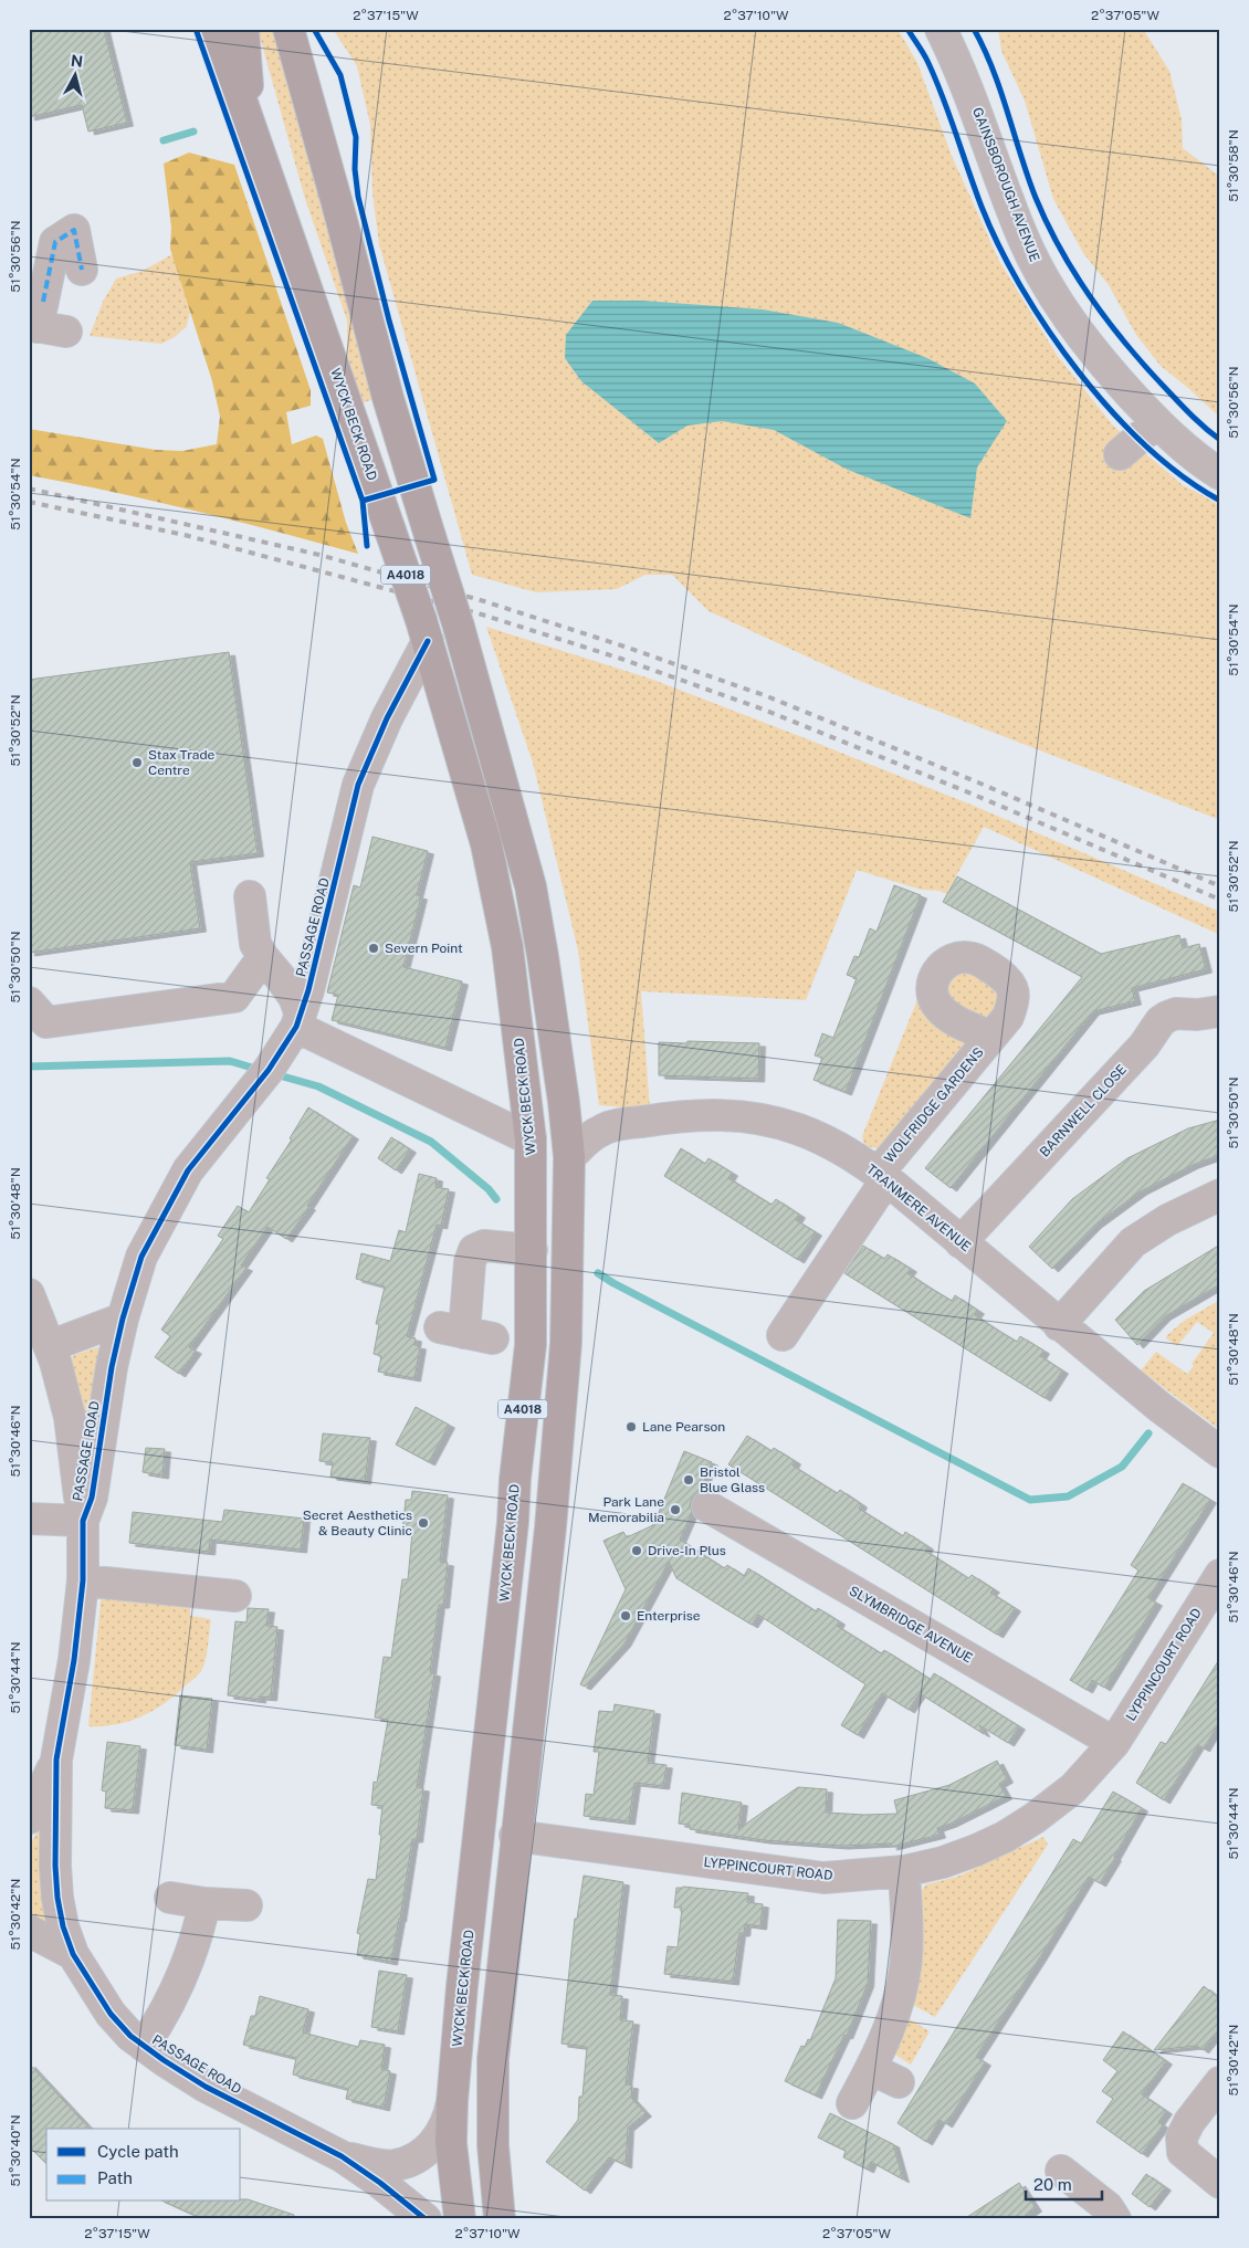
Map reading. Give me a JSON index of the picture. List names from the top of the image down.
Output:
{
  "streets": {
    "main road": ["WYCK BECK ROAD", "A4018"],
    "street": [
      "GAINSBOROUGH AVENUE",
      "PASSAGE ROAD",
      "WOLFRIDGE GARDENS",
      "BARNWELL CLOSE",
      "TRANMERE AVENUE",
      "SLYMBRIDGE AVENUE",
      "LYPPINCOURT ROAD"
    ]
  },
  "crossings": [
    ["WYCK BECK ROAD", "PASSAGE ROAD"],
    ["A4018", "TRANMERE AVENUE"],
    ["A4018", "LYPPINCOURT ROAD"],
    ["WOLFRIDGE GARDENS", "TRANMERE AVENUE"],
    ["BARNWELL CLOSE", "TRANMERE AVENUE"],
    ["SLYMBRIDGE AVENUE", "LYPPINCOURT ROAD"]
  ],
  "places": [
    "Stax Trade Centre",
    "Severn Point",
    "Lane Pearson",
    "Bristol Blue Glass",
    "Park Lane Memorabilia",
    "Secret Aesthetics & Beauty Clinic",
    "Drive-In Plus",
    "Enterprise"
  ],
  "legend": ["Cycle path", "Path"],
  "scale_bar": "20 m",
  "north": "top",
  "coordinates": [
    "2°37'15\"W",
    "2°37'10\"W",
    "2°37'05\"W",
    "51°30'58\"N",
    "51°30'56\"N",
    "51°30'54\"N",
    "51°30'52\"N",
    "51°30'50\"N",
    "51°30'48\"N",
    "51°30'46\"N",
    "51°30'44\"N",
    "51°30'42\"N",
    "51°30'40\"N"
  ]
}
